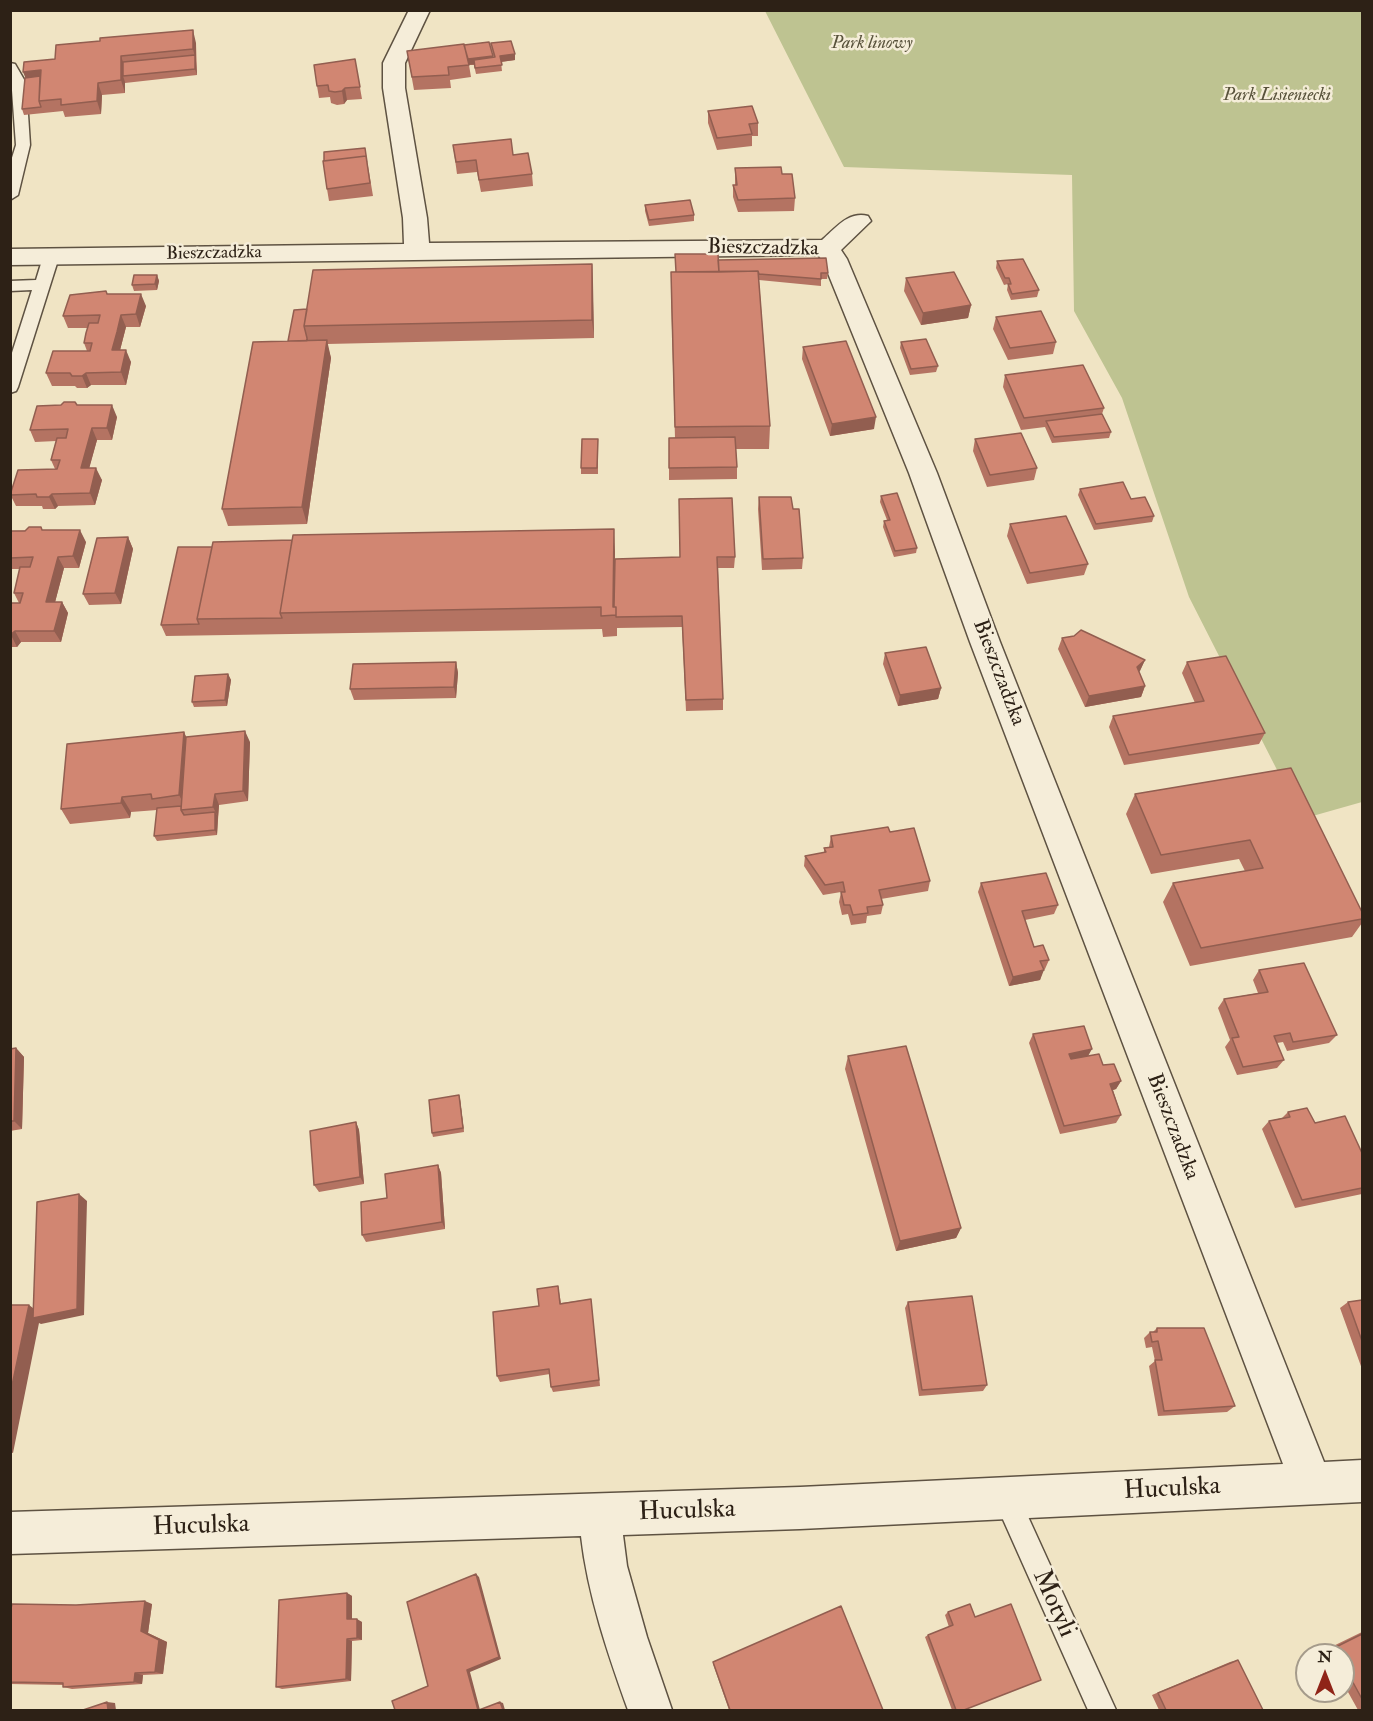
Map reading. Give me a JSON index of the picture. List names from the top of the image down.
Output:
{
  "streets": {
    "street": ["Bieszczadzka", "Huculska"],
    "lane": ["Motyli"]
  },
  "crossings": [
    ["Bieszczadzka", "Huculska"],
    ["Huculska", "Motyli"]
  ],
  "parks": ["Park linowy", "Park Lisieniecki"],
  "north": "top"
}
